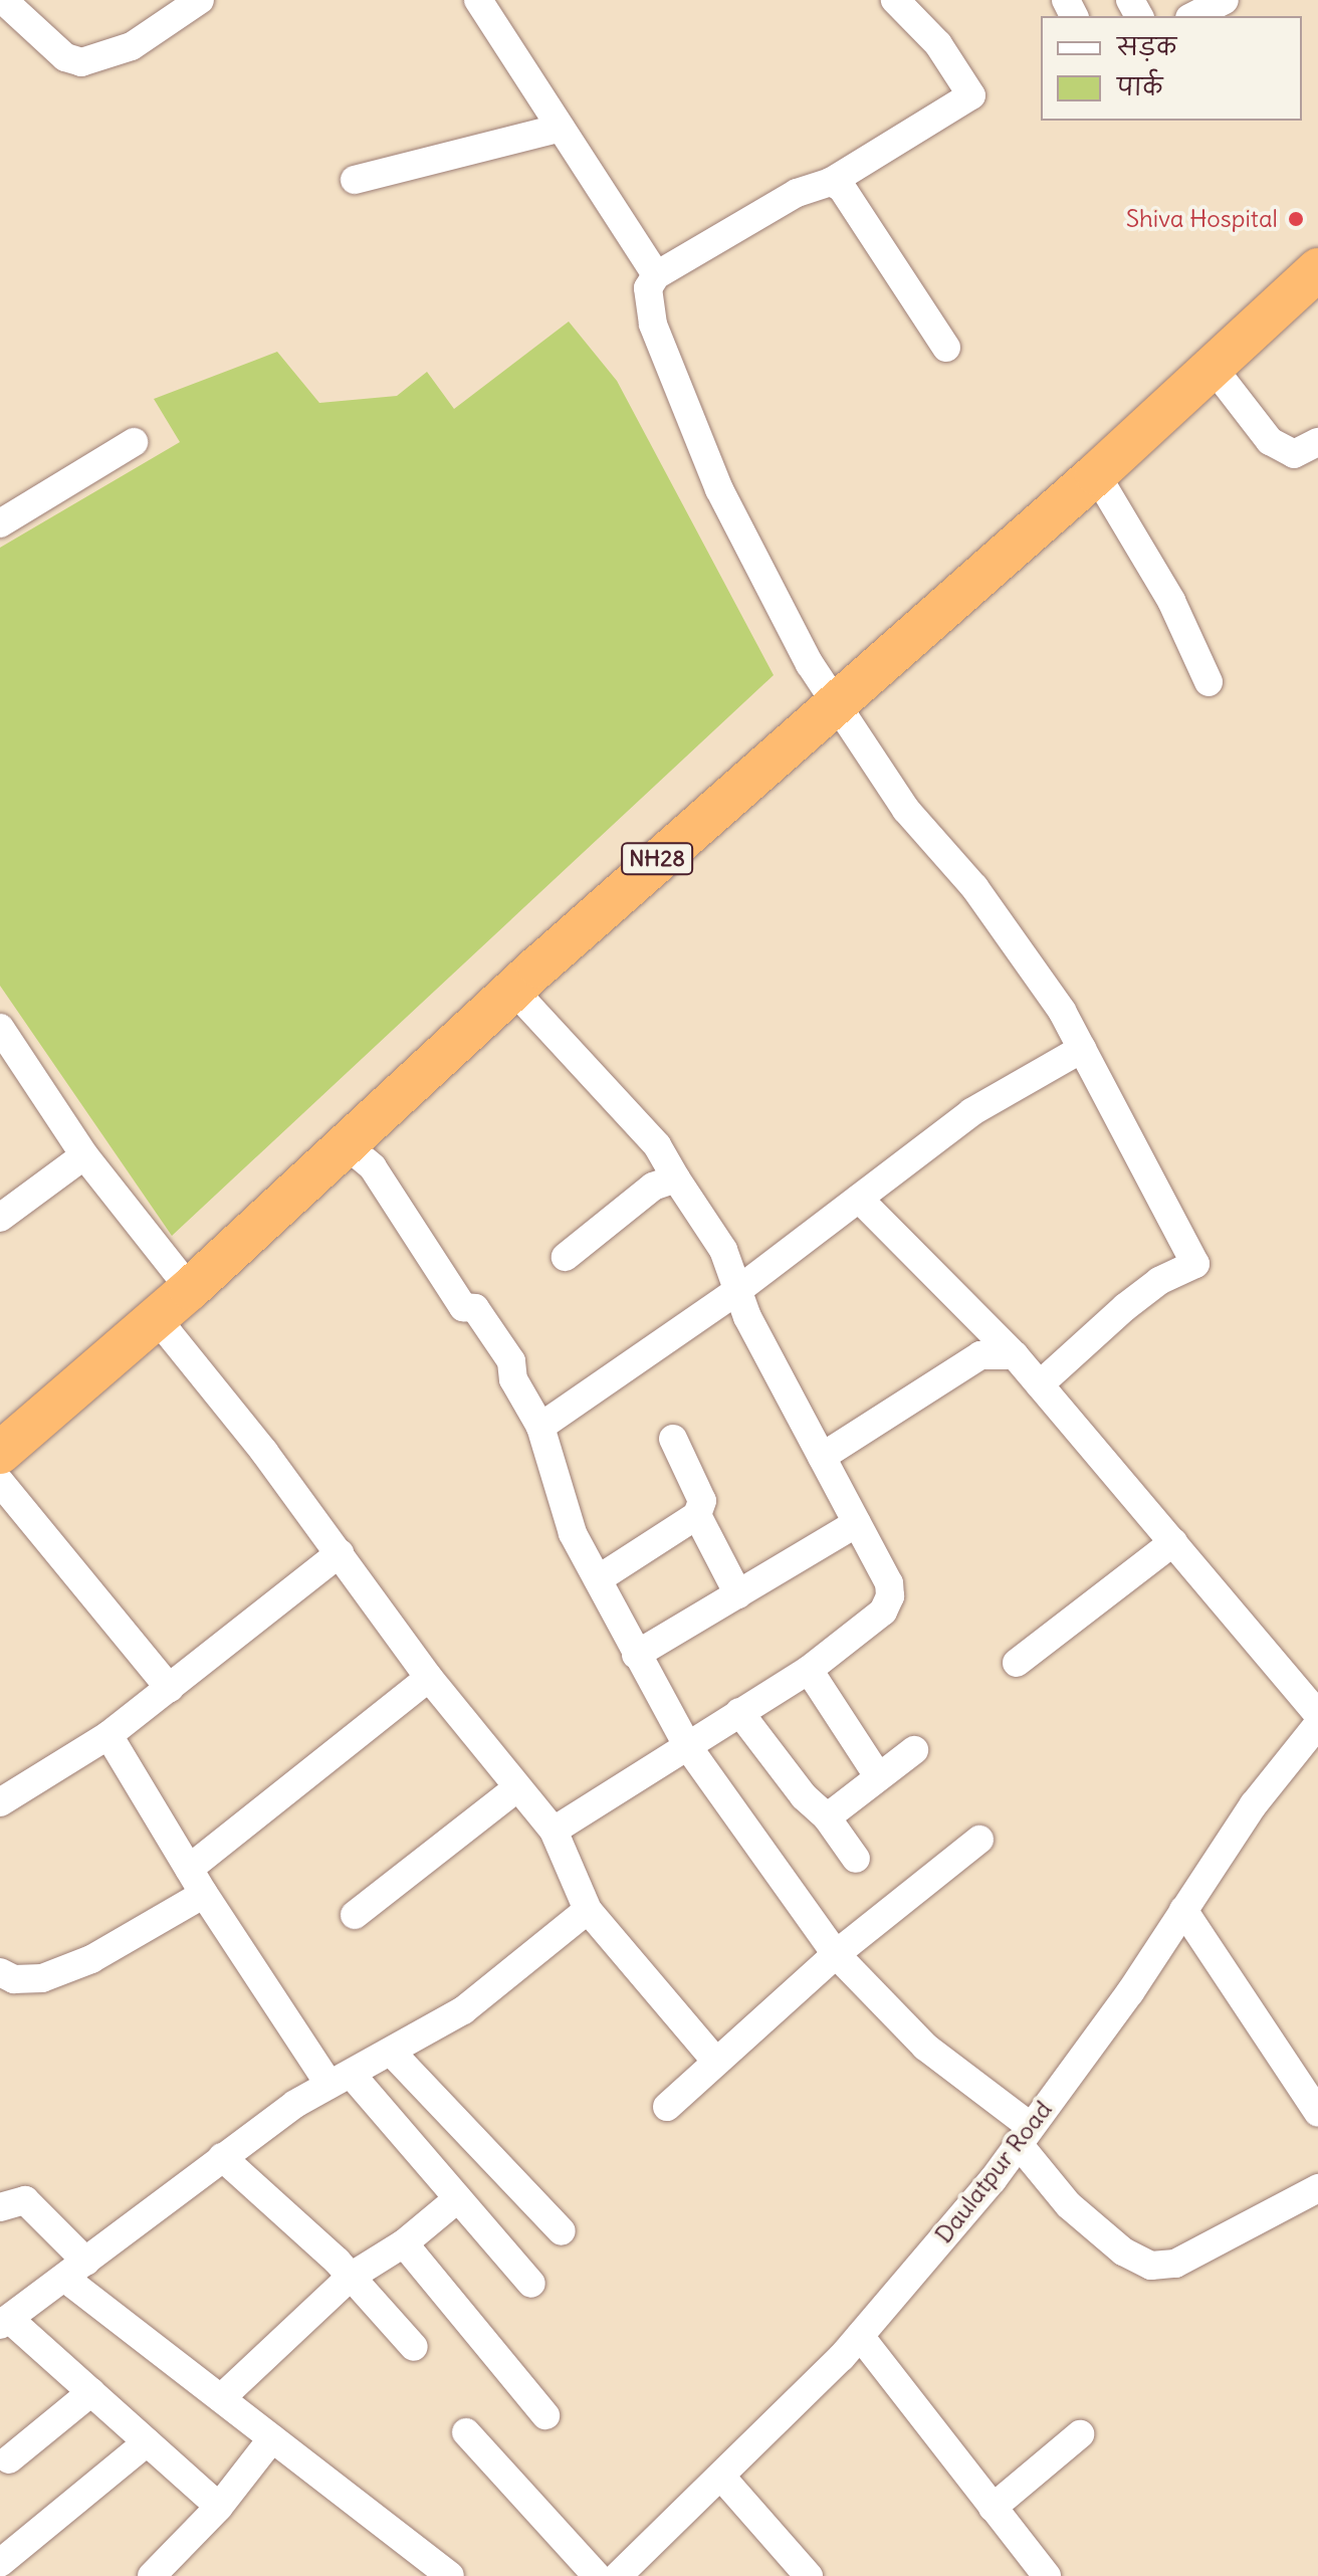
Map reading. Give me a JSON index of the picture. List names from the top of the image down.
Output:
{
  "streets": {
    "highway": ["NH28"],
    "street": ["Daulatpur Road"]
  },
  "places": ["Shiva Hospital"],
  "legend": ["सड़क", "पार्क"]
}
